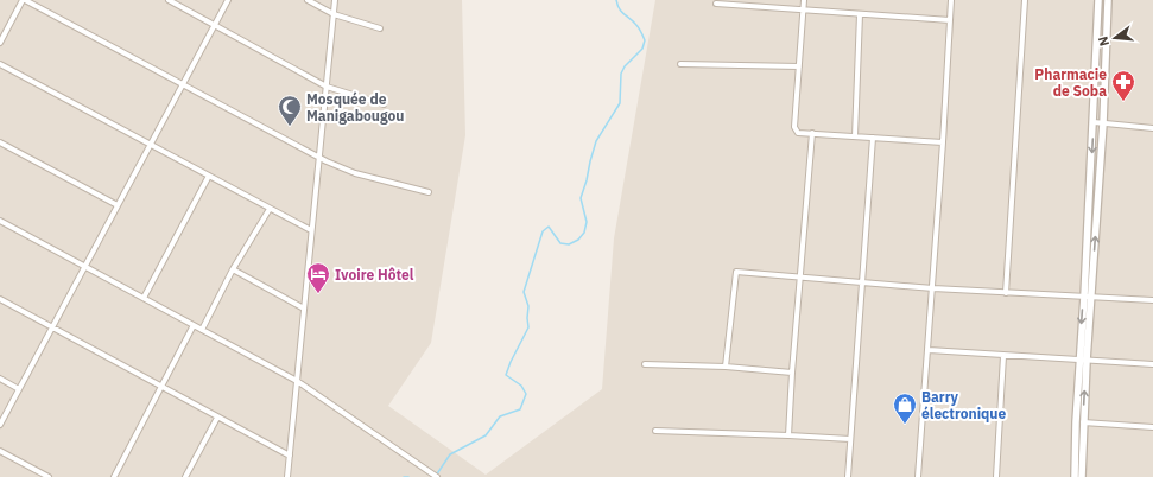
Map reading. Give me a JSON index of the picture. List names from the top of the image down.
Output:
{
  "places": {
    "pharmacy": ["Pharmacie de Soba"],
    "mosque": ["Mosquée de Manigabougou"],
    "hotel": ["Ivoire Hôtel"],
    "shop": ["Barry électronique"]
  },
  "north": "left"
}
